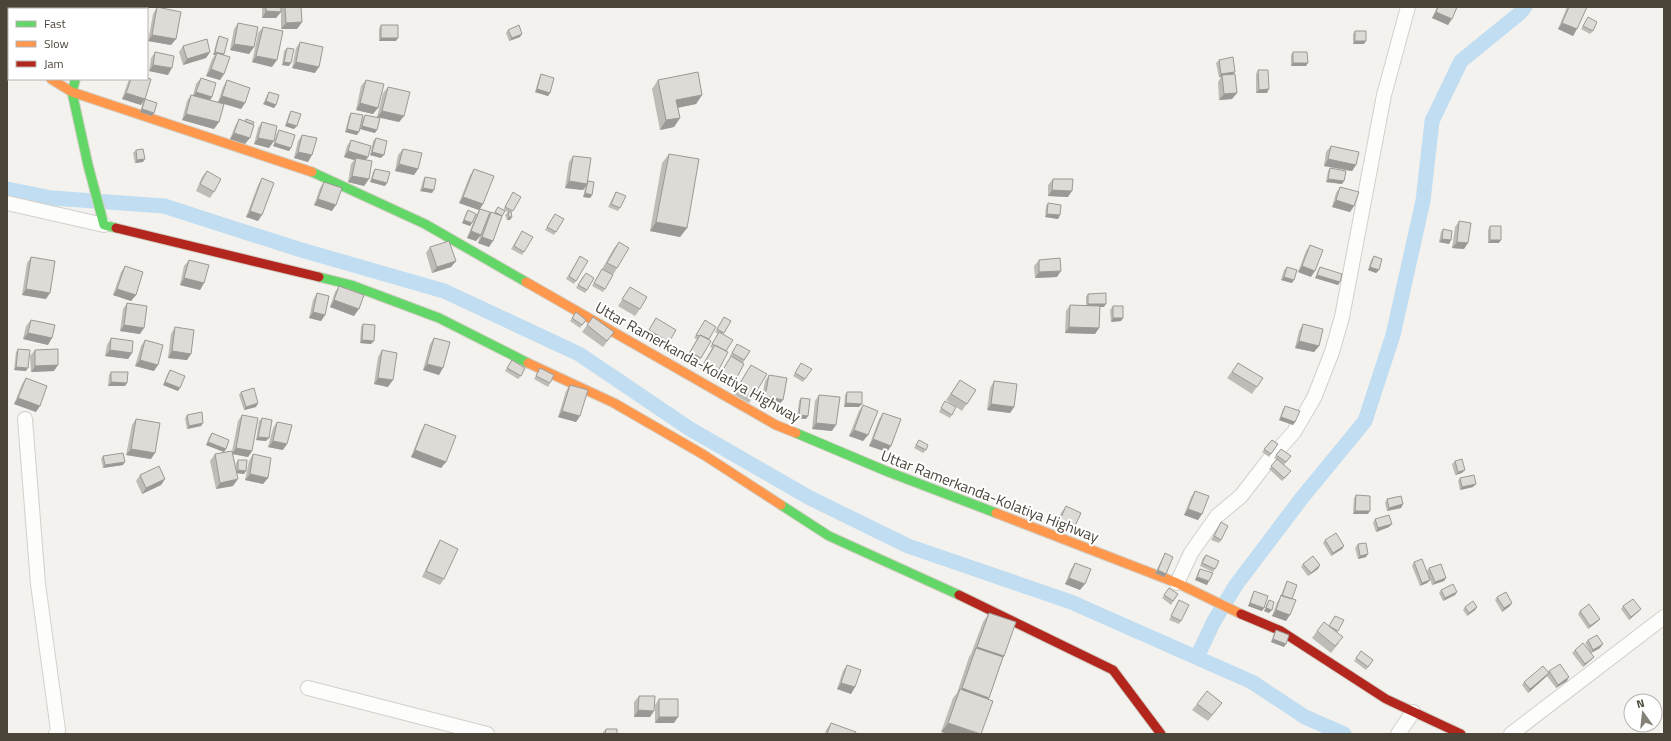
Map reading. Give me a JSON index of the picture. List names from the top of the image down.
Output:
{
  "streets": {
    "street": ["Uttar Ramerkanda-Kolatiya Highway"]
  },
  "legend": ["Fast", "Slow", "Jam"],
  "north": "top"
}
